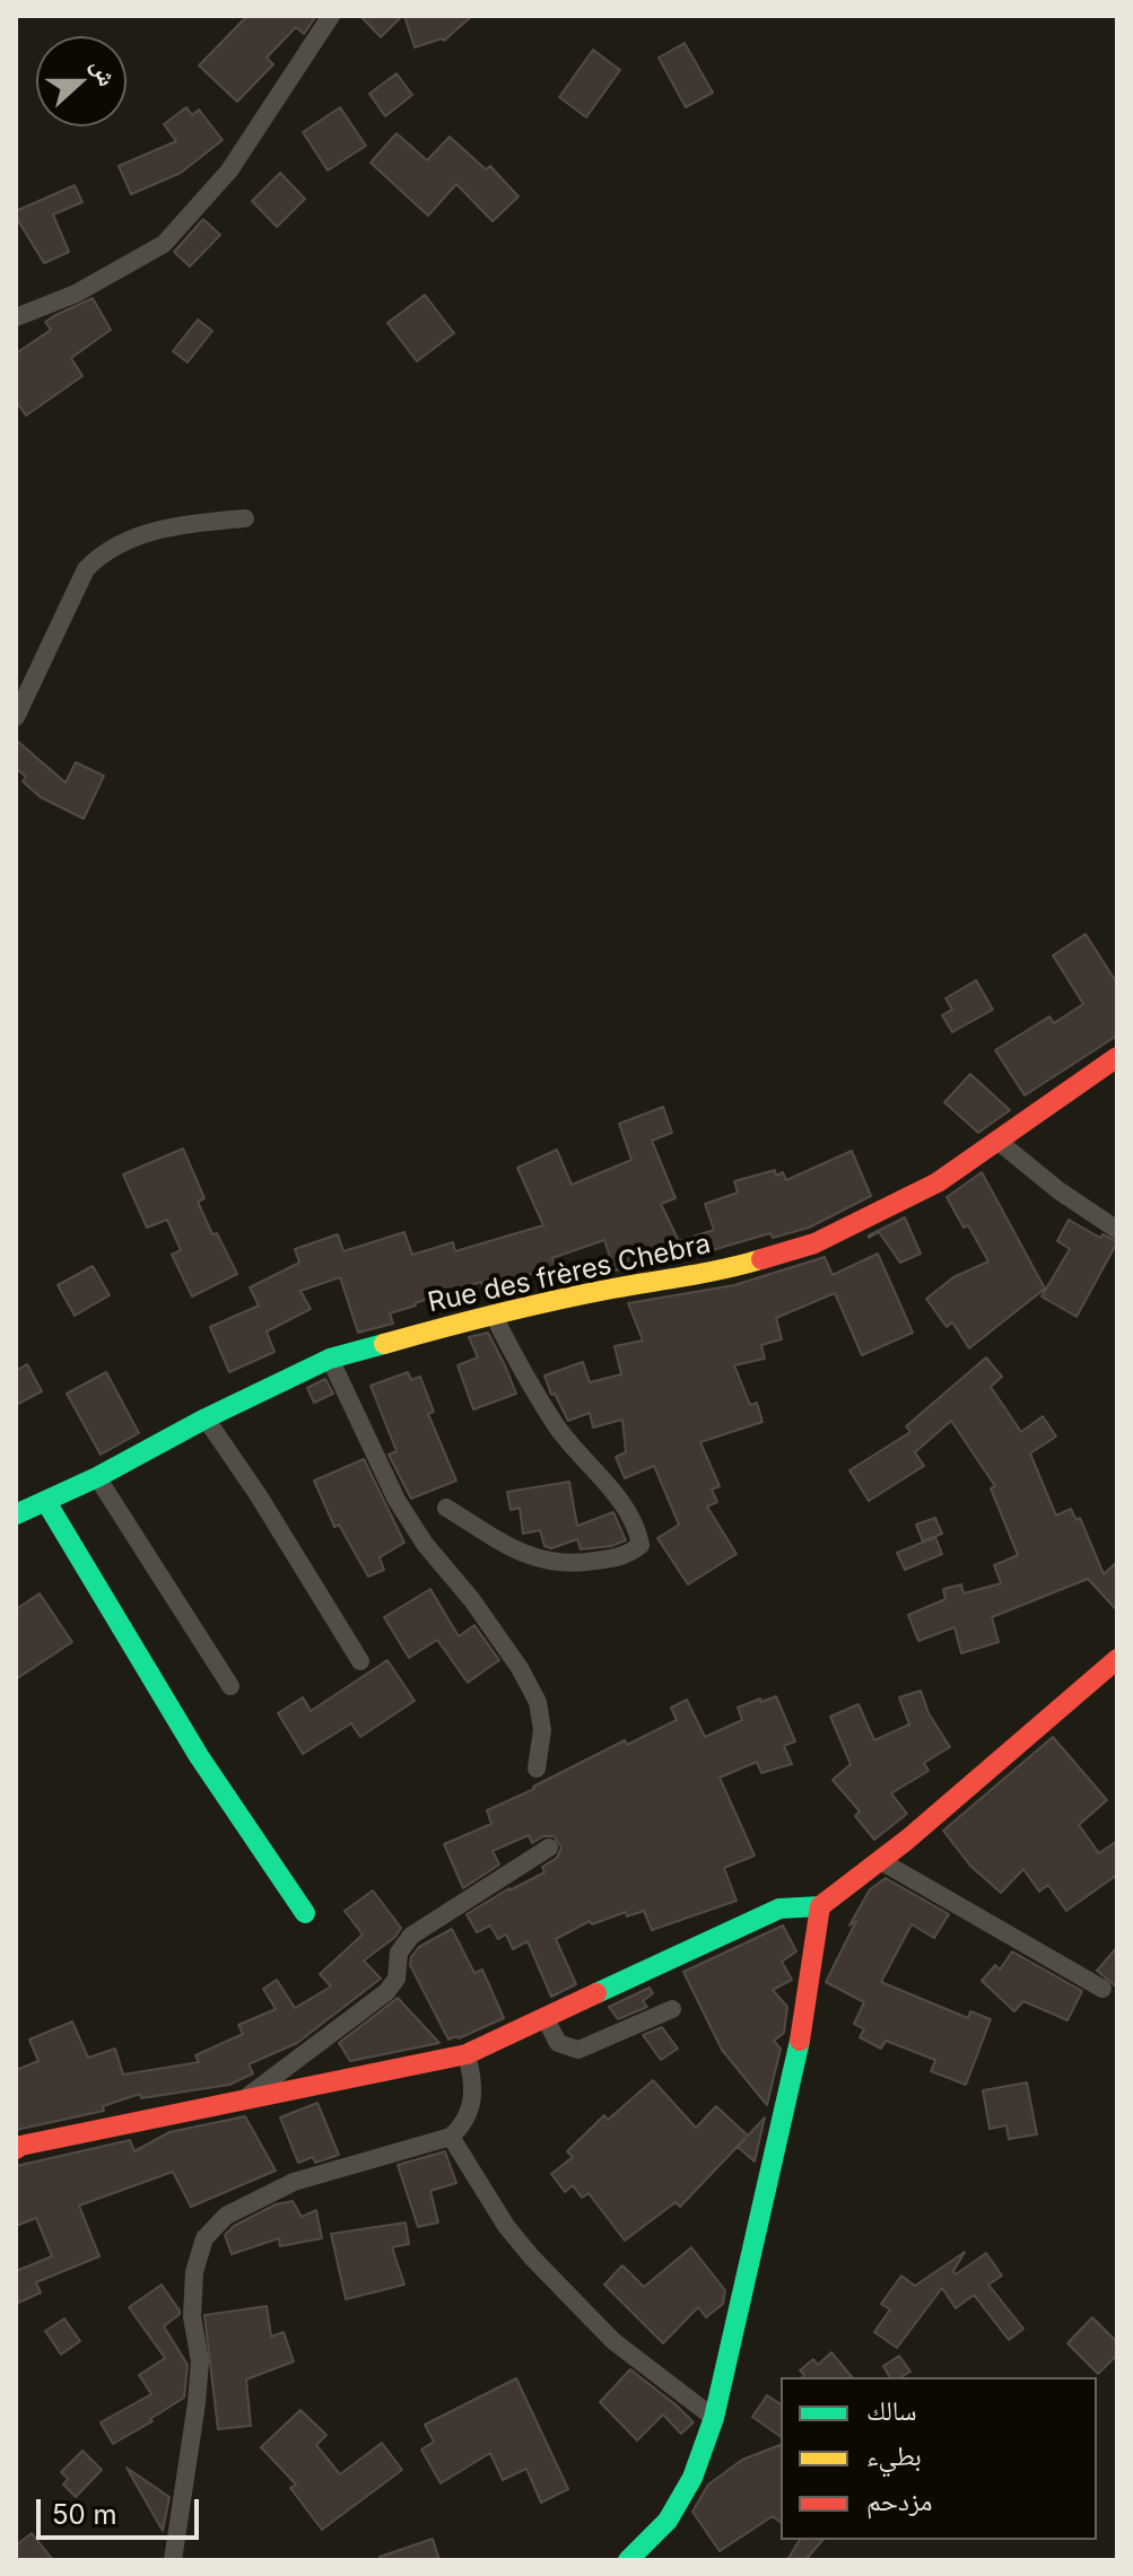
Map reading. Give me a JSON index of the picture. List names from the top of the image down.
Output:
{
  "streets": {
    "street": ["Rue des frères Chebra"]
  },
  "legend": ["سالك", "بطيء", "مزدحم"],
  "scale_bar": "50 m",
  "north": "right"
}
